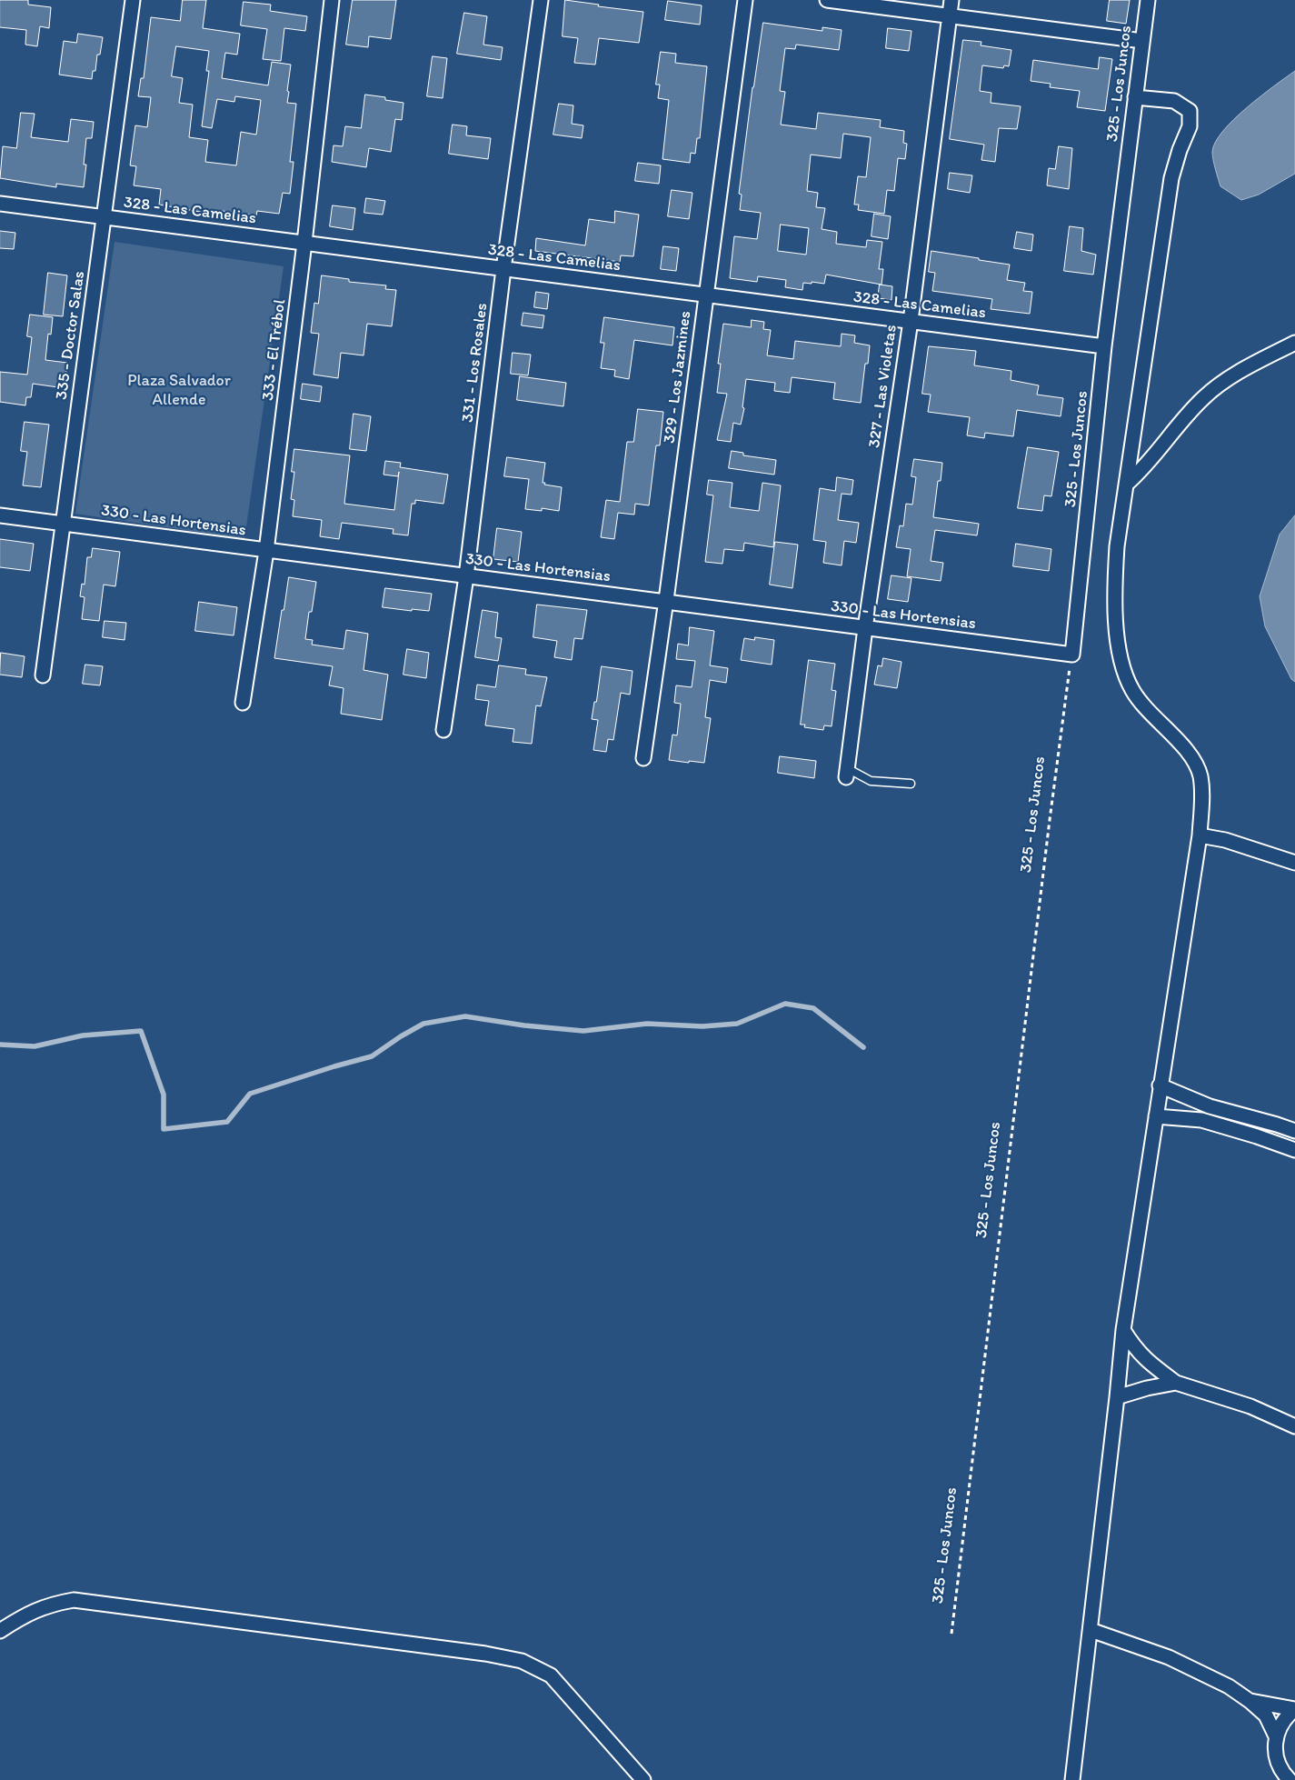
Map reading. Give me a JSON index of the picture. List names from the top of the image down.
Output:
{
  "streets": {
    "street": [
      "325 - Los Juncos",
      "328 - Las Camelias",
      "335 - Doctor Salas",
      "333 - El Trébol",
      "331 - Los Rosales",
      "329 - Los Jazmines",
      "327 - Las Violetas",
      "330 - Las Hortensias"
    ]
  },
  "crossings": [
    ["325 - Los Juncos", "328 - Las Camelias"],
    ["325 - Los Juncos", "330 - Las Hortensias"],
    ["328 - Las Camelias", "335 - Doctor Salas"],
    ["328 - Las Camelias", "333 - El Trébol"],
    ["328 - Las Camelias", "331 - Los Rosales"],
    ["328 - Las Camelias", "329 - Los Jazmines"],
    ["328 - Las Camelias", "327 - Las Violetas"],
    ["335 - Doctor Salas", "330 - Las Hortensias"],
    ["333 - El Trébol", "330 - Las Hortensias"],
    ["331 - Los Rosales", "330 - Las Hortensias"],
    ["329 - Los Jazmines", "330 - Las Hortensias"],
    ["327 - Las Violetas", "330 - Las Hortensias"]
  ],
  "parks": ["Plaza Salvador Allende"]
}
